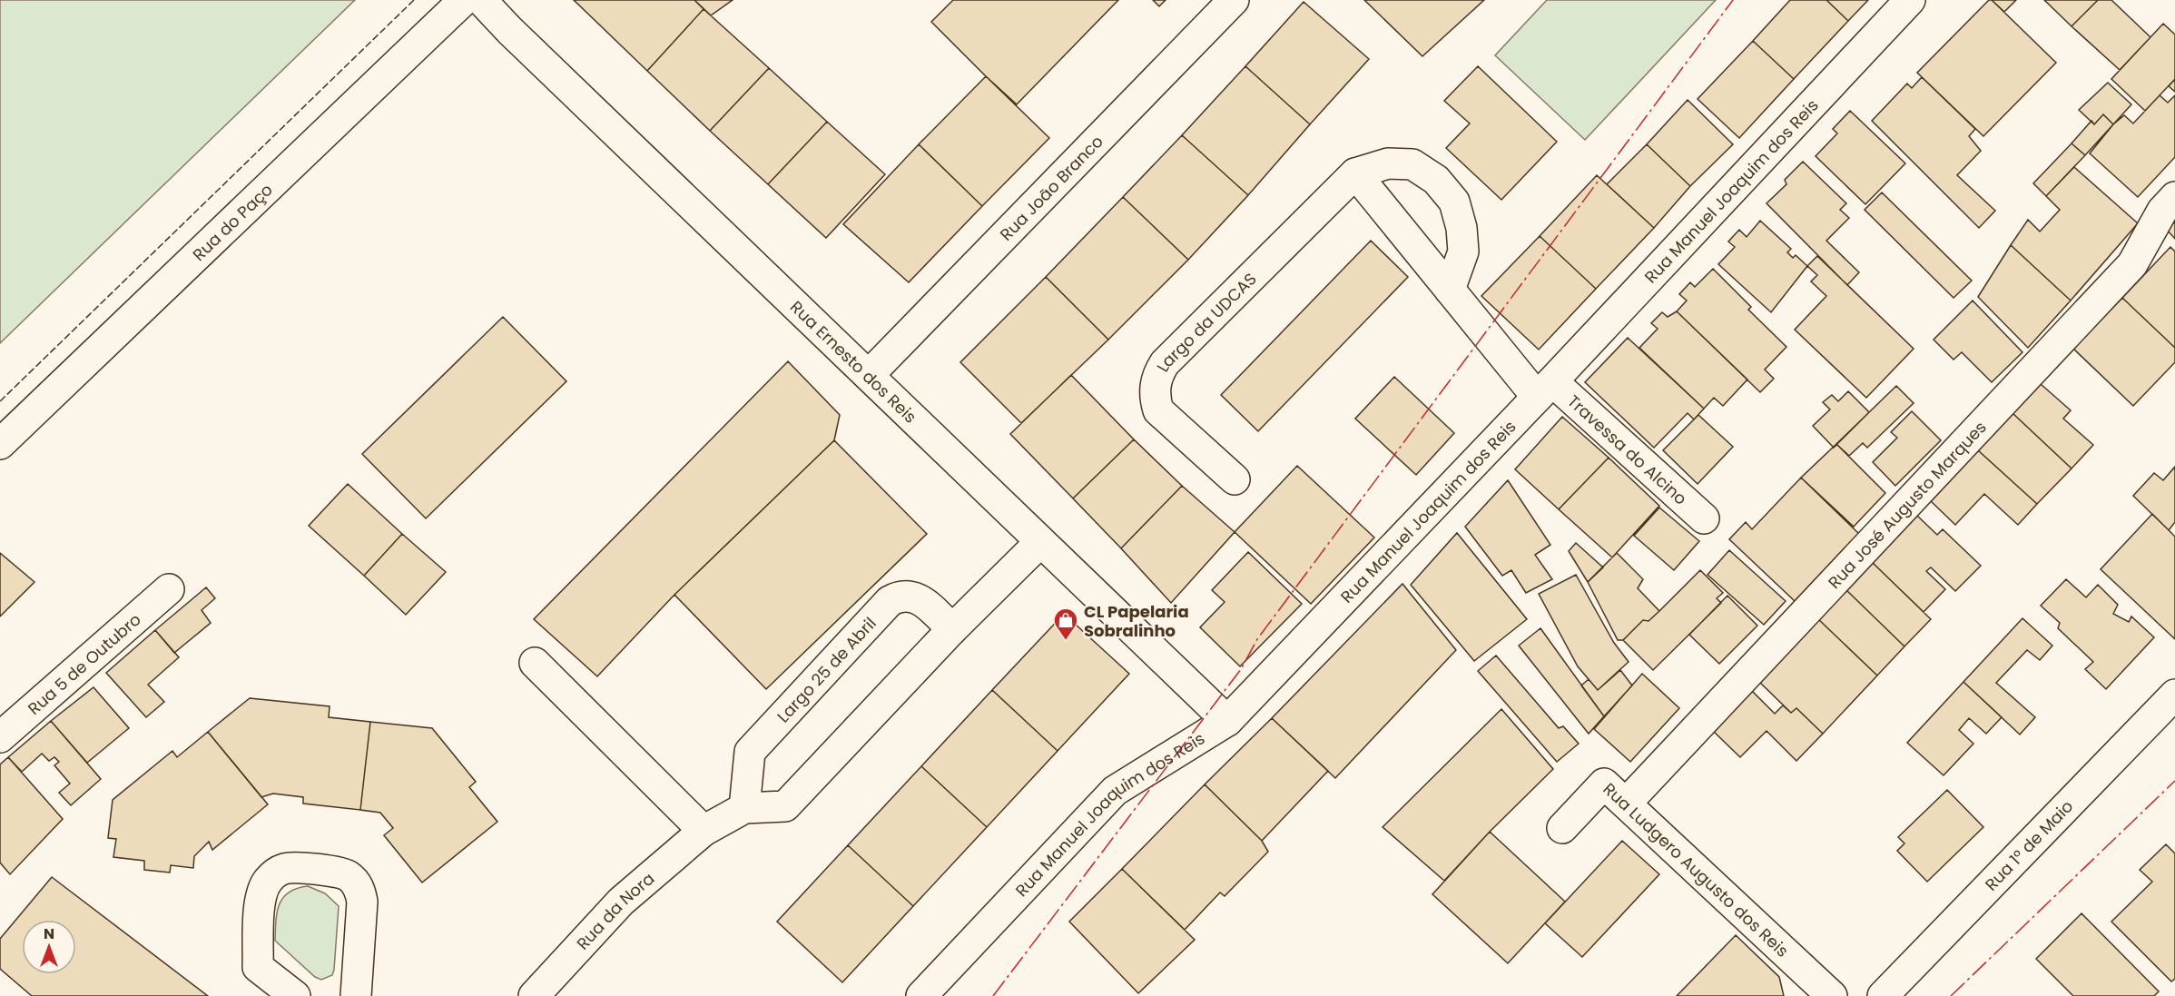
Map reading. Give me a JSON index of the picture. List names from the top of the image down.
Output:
{
  "streets": {
    "street": [
      "Rua João Branco",
      "Rua Manuel Joaquim dos Reis",
      "Rua do Paço",
      "Largo da UDCAS",
      "Rua Ernesto dos Reis",
      "Travessa do Alcino",
      "Rua José Augusto Marques",
      "Rua 5 de Outubro",
      "Largo 25 de Abril",
      "Rua 1º de Maio",
      "Rua Ludgero Augusto dos Reis",
      "Rua da Nora"
    ]
  },
  "crossings": [
    ["Rua João Branco", "Rua Ernesto dos Reis"],
    ["Rua Manuel Joaquim dos Reis", "Rua Ernesto dos Reis"],
    ["Rua Manuel Joaquim dos Reis", "Travessa do Alcino"],
    ["Rua José Augusto Marques", "Rua Ludgero Augusto dos Reis"]
  ],
  "places": {
    "shop": ["CL Papelaria Sobralinho"]
  },
  "north": "top"
}
